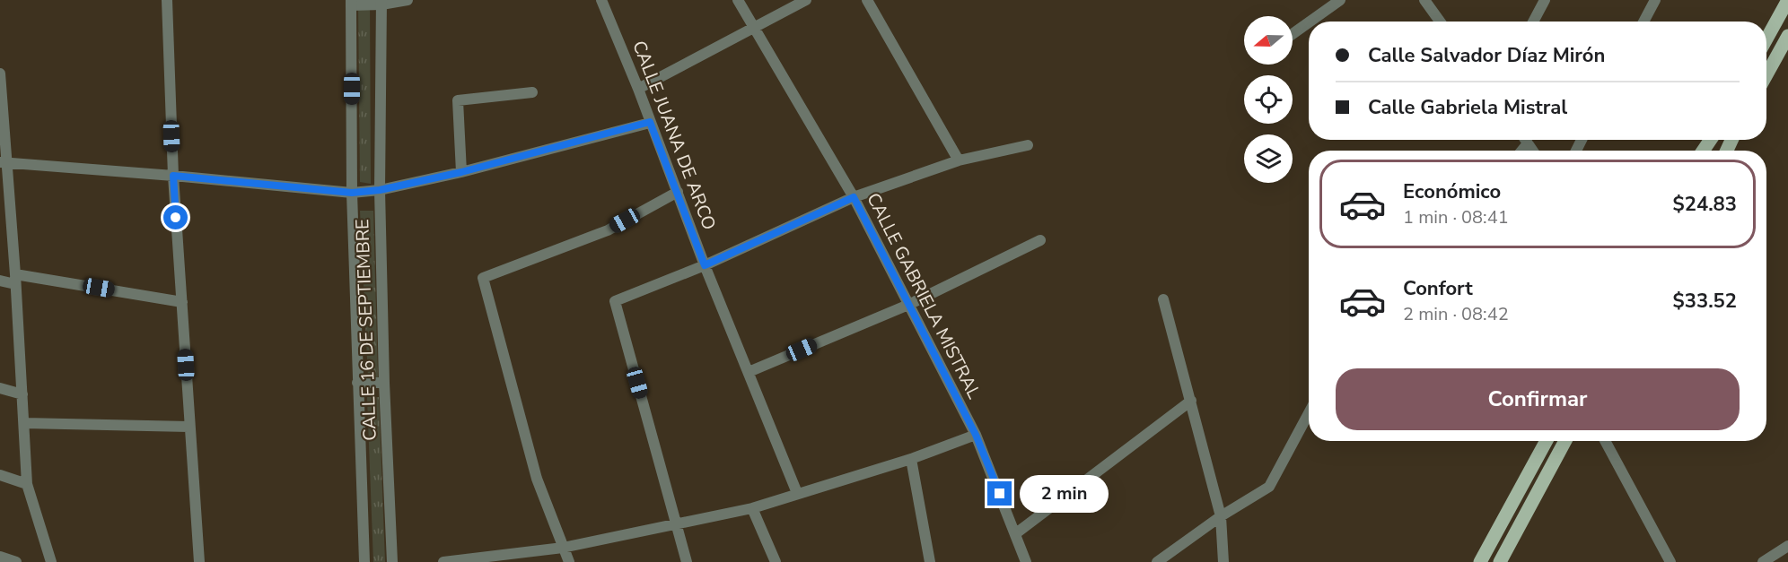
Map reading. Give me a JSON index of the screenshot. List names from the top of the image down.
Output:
{
  "streets": {
    "street": ["CALLE JUANA DE ARCO", "CALLE GABRIELA MISTRAL", "CALLE 16 DE SEPTIEMBRE"]
  },
  "north": "left",
  "page": {
    "banner": ["Calle Salvador Díaz Mirón", "Calle Gabriela Mistral"],
    "list": [
      {
        "name": "Económico",
        "note": "1 min · 08:41",
        "value": "$24.83"
      },
      {
        "name": "Confort",
        "note": "2 min · 08:42",
        "value": "$33.52"
      }
    ],
    "buttons": "Confirmar",
    "bubble": "2 min"
  }
}
